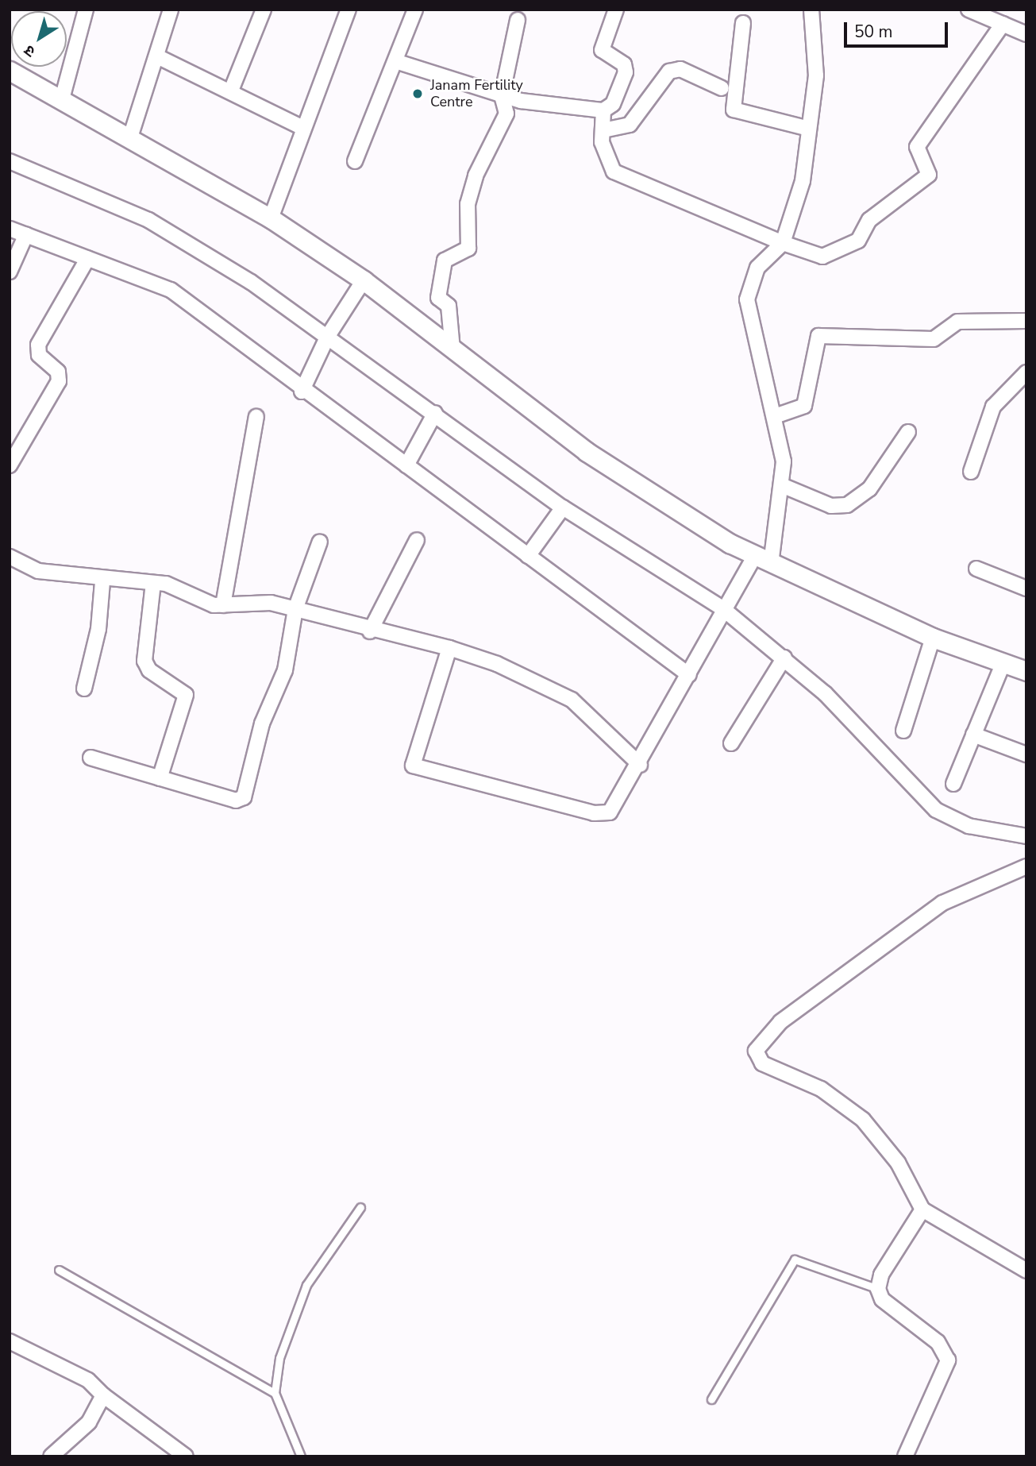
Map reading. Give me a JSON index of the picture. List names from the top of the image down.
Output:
{
  "places": ["Janam Fertility Centre"],
  "scale_bar": "50 m",
  "north": "bottom left"
}
